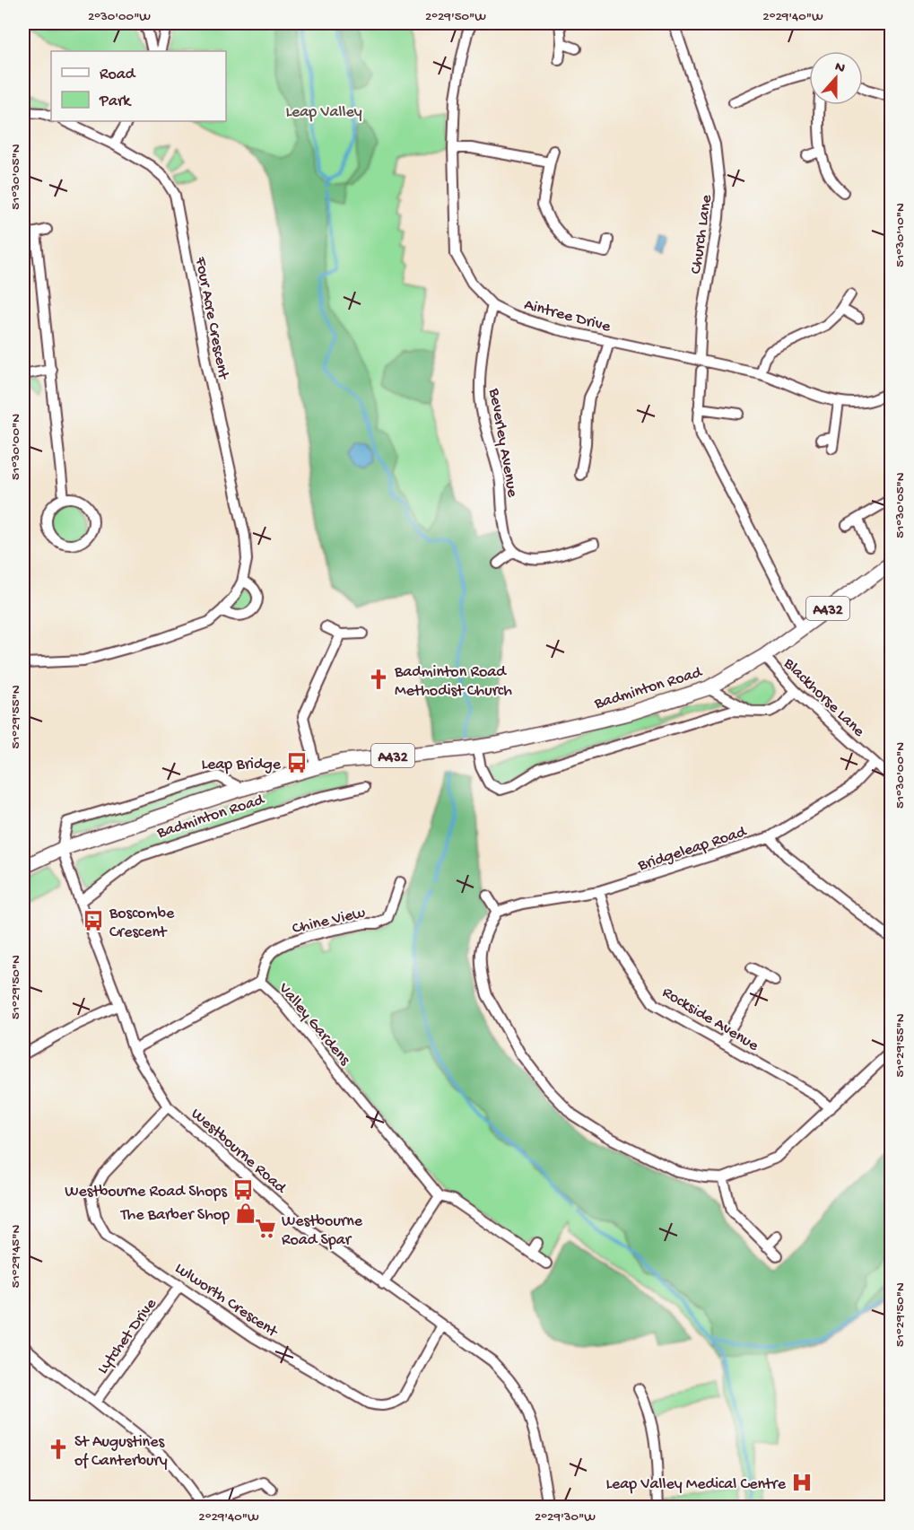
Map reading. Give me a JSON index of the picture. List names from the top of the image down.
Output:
{
  "streets": {
    "main road": ["A432", "Badminton Road"],
    "street": [
      "Church Lane",
      "Aintree Drive",
      "Four Acre Crescent",
      "Beverley Avenue",
      "Blackhorse Lane",
      "Bridgeleap Road",
      "Chine View",
      "Rockside Avenue",
      "Valley Gardens",
      "Westbourne Road",
      "Lulworth Crescent",
      "Lytchet Drive"
    ]
  },
  "crossings": [
    ["Church Lane", "Aintree Drive"],
    ["Aintree Drive", "Beverley Avenue"],
    ["Badminton Road", "Blackhorse Lane"],
    ["Badminton Road", "Westbourne Road"],
    ["Blackhorse Lane", "Bridgeleap Road"],
    ["Bridgeleap Road", "Rockside Avenue"],
    ["Chine View", "Valley Gardens"],
    ["Valley Gardens", "Westbourne Road"],
    ["Westbourne Road", "Lulworth Crescent"],
    ["Lulworth Crescent", "Lytchet Drive"]
  ],
  "parks": ["Leap Valley"],
  "places": {
    "church": ["Badminton Road Methodist Church", "St Augustines of Canterbury"],
    "bus stop": ["Leap Bridge", "Boscombe Crescent", "Westbourne Road Shops"],
    "shop": ["The Barber Shop"],
    "supermarket": ["Westbourne Road Spar"],
    "hospital": ["Leap Valley Medical Centre"]
  },
  "legend": ["Road", "Park"],
  "north": "top",
  "coordinates": [
    "2°30'00\"W",
    "2°29'50\"W",
    "2°29'40\"W",
    "51°30'05\"N",
    "51°30'10\"N",
    "51°30'00\"N",
    "51°29'55\"N",
    "51°29'50\"N",
    "51°29'45\"N",
    "2°29'30\"W"
  ]
}
